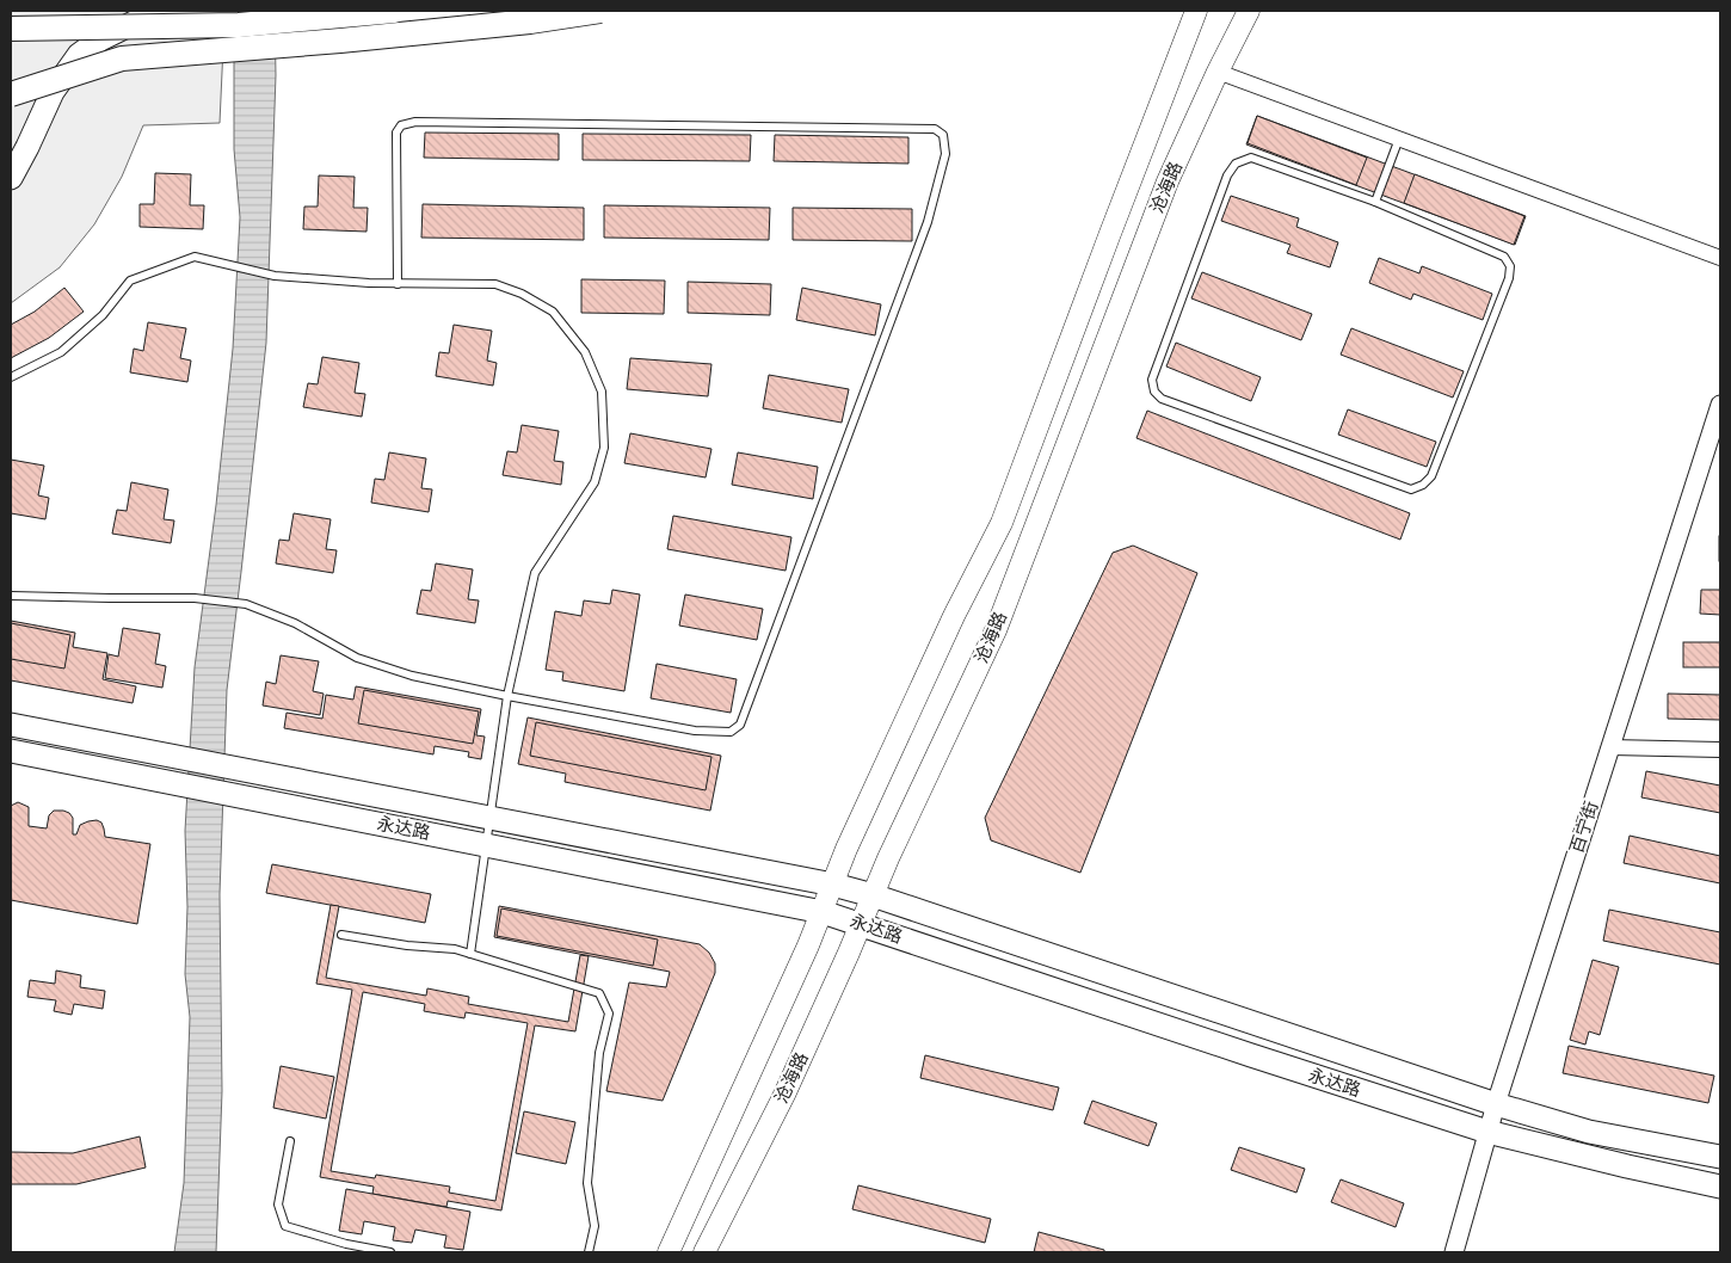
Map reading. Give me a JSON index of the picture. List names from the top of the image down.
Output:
{
  "streets": {
    "main road": ["沧海路", "永达路"],
    "street": ["百宁街"]
  },
  "crossings": [
    ["沧海路", "永达路"],
    ["百宁街", "永达路"]
  ]
}
